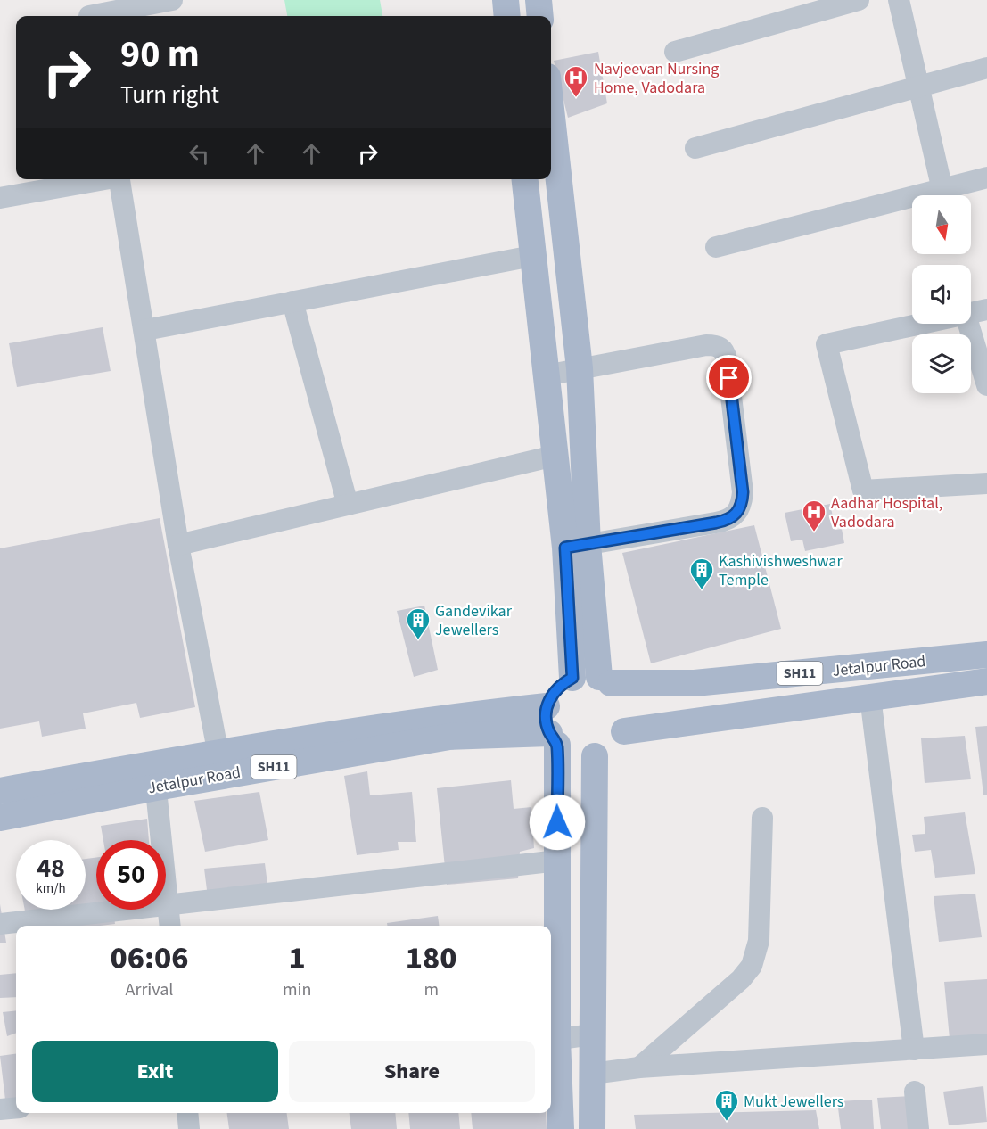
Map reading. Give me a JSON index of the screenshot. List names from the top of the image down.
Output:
{
  "streets": {
    "main road": ["Jetalpur Road", "SH11"]
  },
  "places": {
    "hospital": ["Navjeevan Nursing Home, Vadodara", "Aadhar Hospital, Vadodara"],
    "building": ["Kashivishweshwar Temple", "Gandevikar Jewellers", "Mukt Jewellers"]
  },
  "north": "bottom",
  "page": {
    "turn": ["90 m", "Turn right"],
    "speed": "48 km/h",
    "limit": "50",
    "eta": [
      "06:06",
      "Arrival",
      "1",
      "min",
      "180",
      "m"
    ],
    "buttons": ["Exit", "Share"]
  }
}
